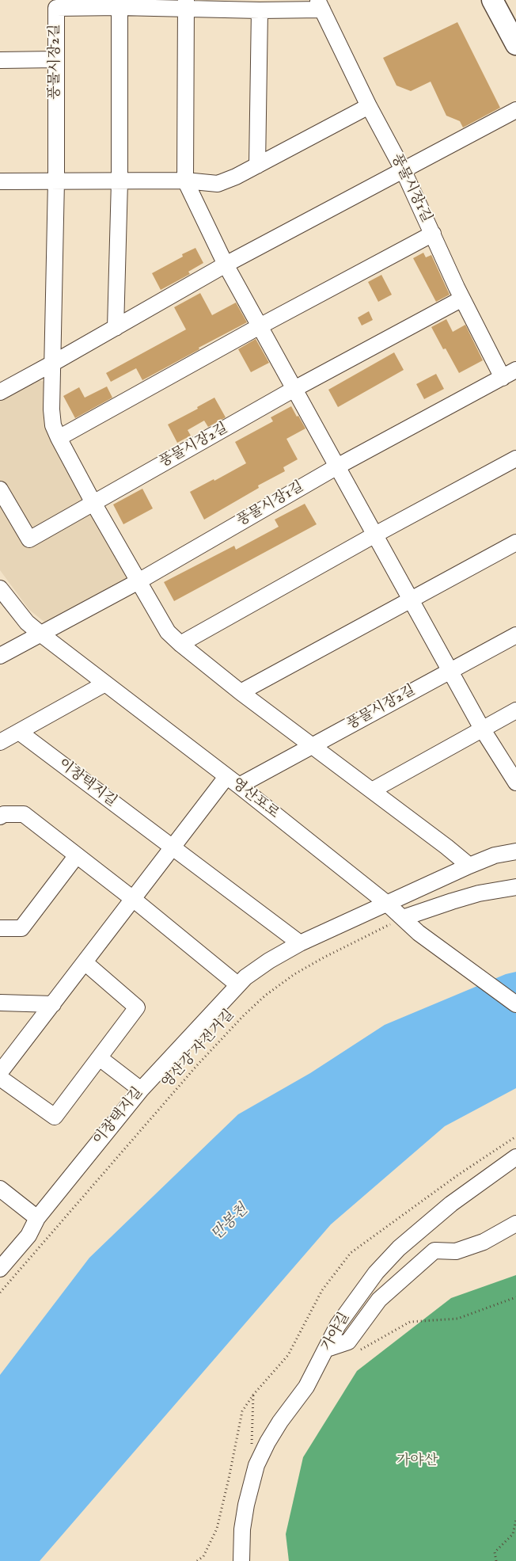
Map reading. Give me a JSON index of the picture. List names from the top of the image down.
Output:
{
  "streets": {
    "street": [
      "풍물시장2길",
      "풍물시장1길",
      "이창택지길",
      "영산포로",
      "가야길"
    ],
    "path": ["영산강 자전거길"]
  },
  "crossings": [
    ["풍물시장2길", "풍물시장1길"],
    ["풍물시장1길", "영산포로"],
    ["이창택지길", "영산포로"],
    ["영산포로", "영산강 자전거길"]
  ],
  "water": ["만봉천"],
  "parks": ["가야산"]
}
